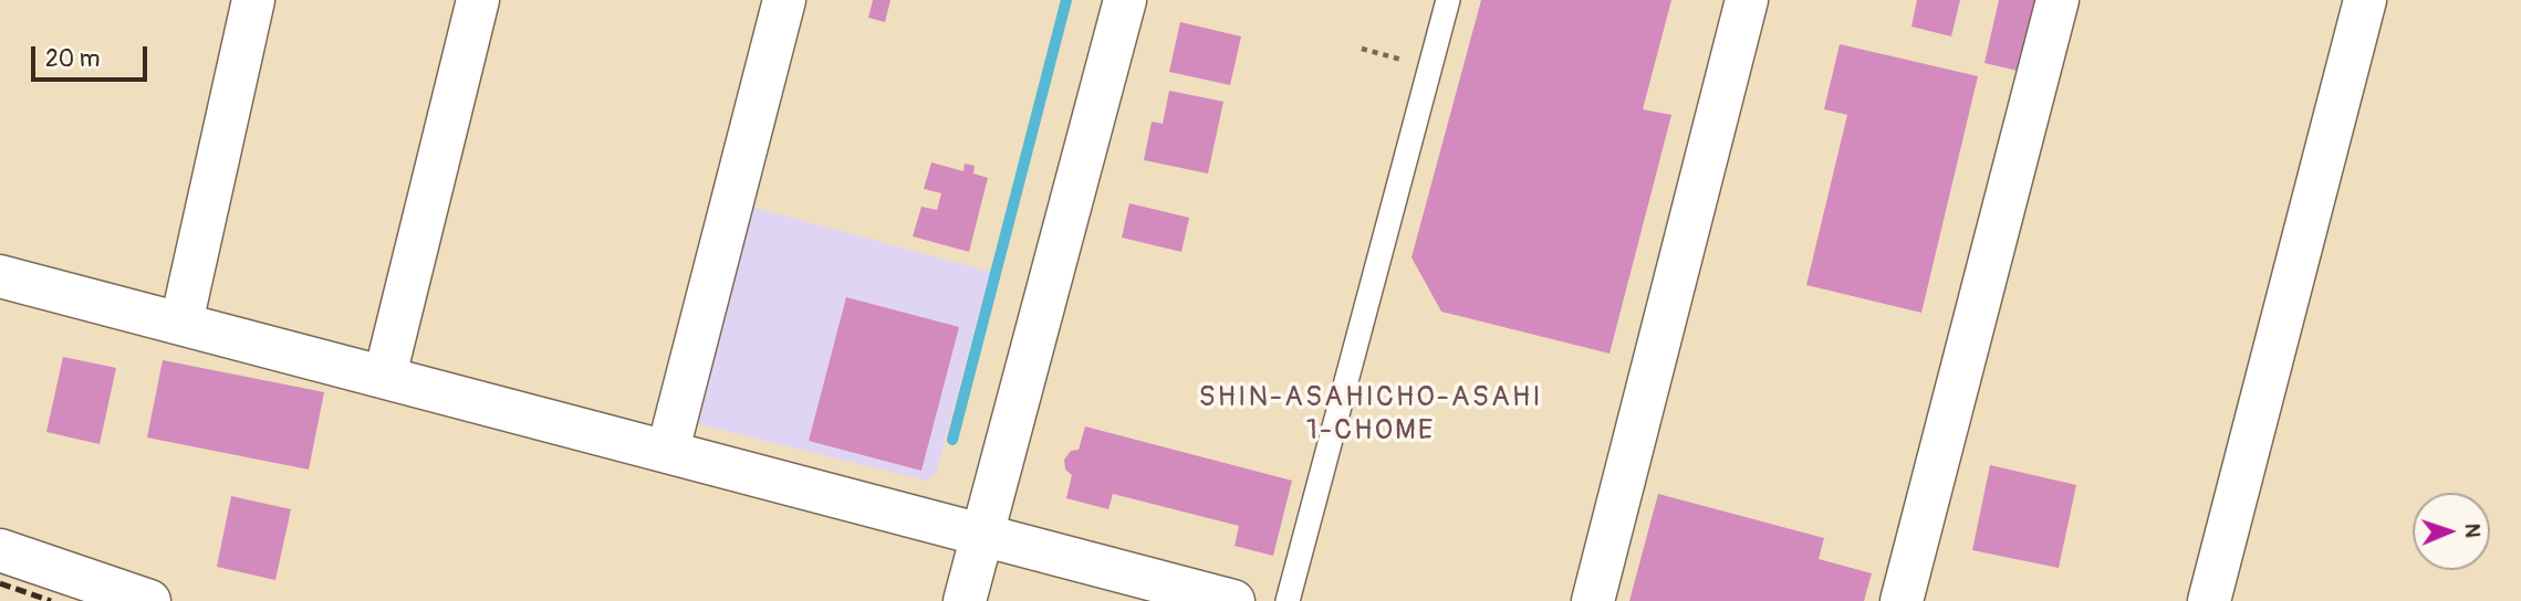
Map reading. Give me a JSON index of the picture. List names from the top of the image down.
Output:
{
  "districts": ["SHIN-ASAHICHO-ASAHI 1-CHOME"],
  "scale_bar": "20 m",
  "north": "right"
}
